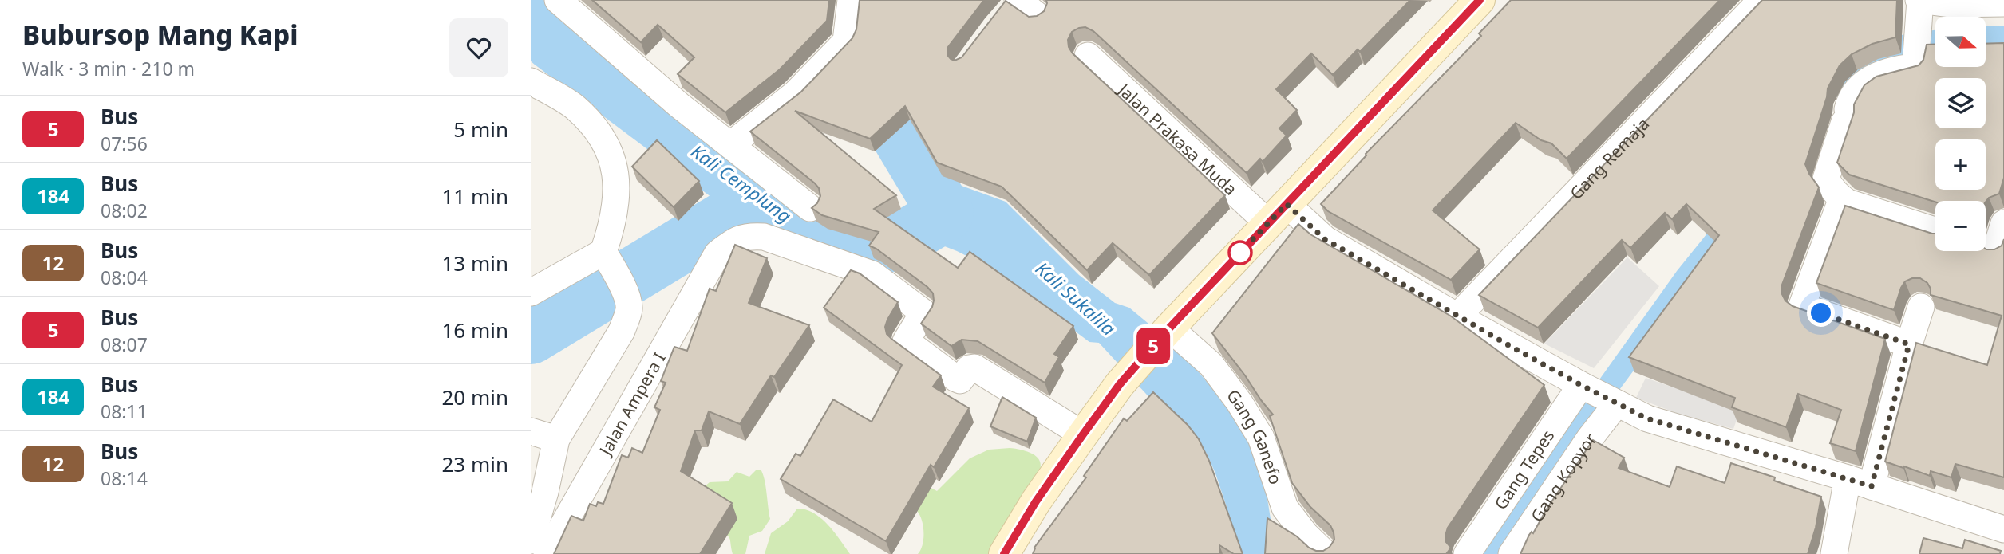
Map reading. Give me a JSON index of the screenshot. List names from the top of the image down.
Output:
{
  "streets": {
    "street": [
      "Jalan Prakasa Muda",
      "Gang Remaja",
      "Jalan Ampera I",
      "Gang Ganefo",
      "Gang Tepes",
      "Gang Kopyor"
    ]
  },
  "crossings": [
    ["Jalan Prakasa Muda", "Gang Remaja"],
    ["Jalan Prakasa Muda", "Gang Tepes"],
    ["Jalan Prakasa Muda", "Gang Kopyor"]
  ],
  "water": ["Kali Cemplung", "Kali Sukalila"],
  "lines": ["bus line 5"],
  "north": "right",
  "page": {
    "heading": ["Bubursop Mang Kapi", "Walk · 3 min · 210 m"],
    "on_map": "5",
    "map_buttons": ["+", "−"],
    "list": [
      {
        "mark": "5",
        "name": "Bus",
        "note": "07:56",
        "value": "5 min"
      },
      {
        "mark": "184",
        "name": "Bus",
        "note": "08:02",
        "value": "11 min"
      },
      {
        "mark": "12",
        "name": "Bus",
        "note": "08:04",
        "value": "13 min"
      },
      {
        "mark": "5",
        "name": "Bus",
        "note": "08:07",
        "value": "16 min"
      },
      {
        "mark": "184",
        "name": "Bus",
        "note": "08:11",
        "value": "20 min"
      },
      {
        "mark": "12",
        "name": "Bus",
        "note": "08:14",
        "value": "23 min"
      }
    ]
  }
}
